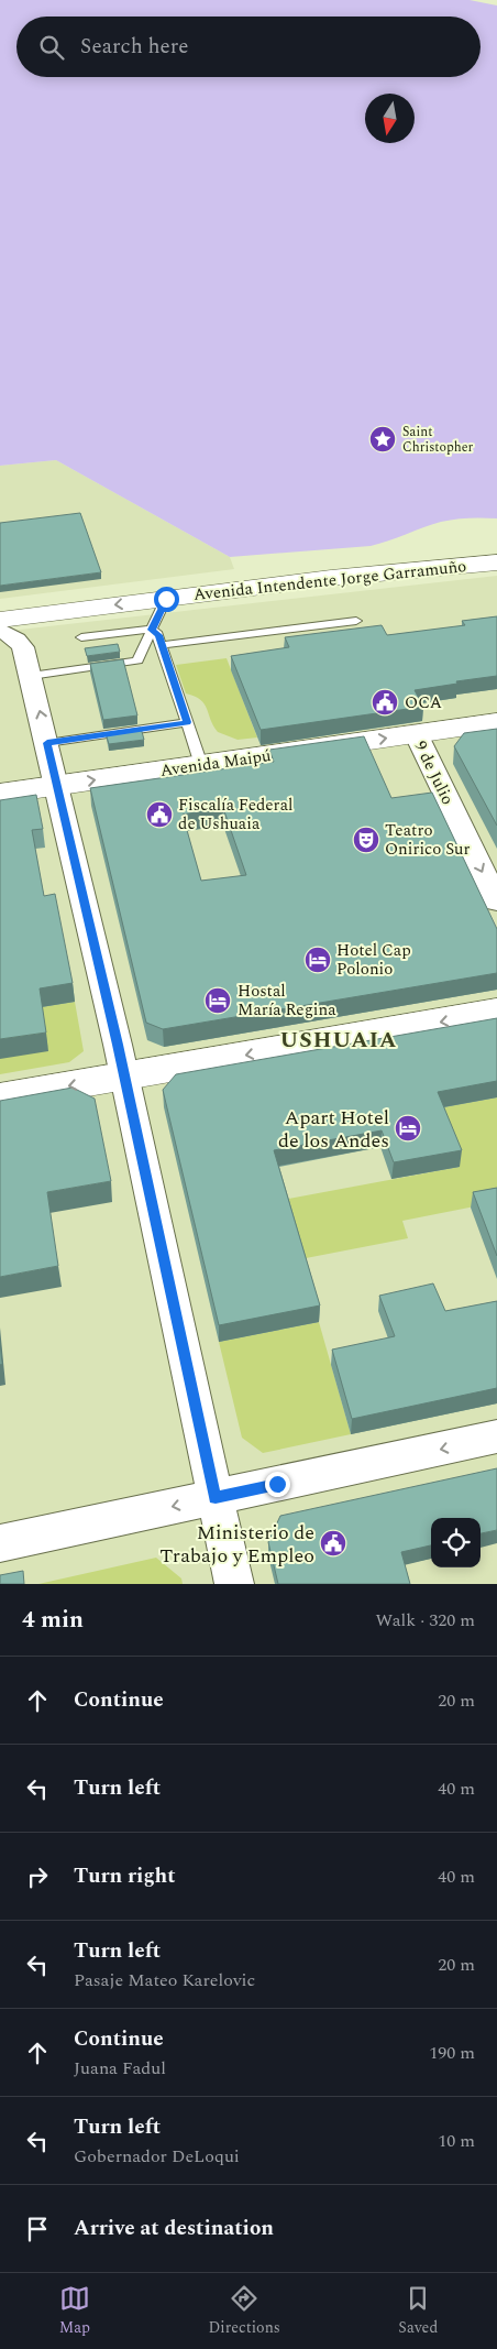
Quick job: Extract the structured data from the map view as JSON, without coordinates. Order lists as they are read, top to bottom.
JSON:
{
  "streets": {
    "main road": ["Avenida Intendente Jorge Garramuño", "Avenida Maipú"],
    "street": ["9 de Julio"]
  },
  "crossings": [
    ["Avenida Maipú", "9 de Julio"]
  ],
  "one_way": ["Avenida Maipú", "9 de Julio"],
  "districts": ["USHUAIA"],
  "places": {
    "place": ["Saint Christopher"],
    "public building": ["OCA", "Fiscalía Federal de Ushuaia", "Ministerio de Trabajo y Empleo"],
    "theatre": ["Teatro Onirico Sur"],
    "hotel": ["Hotel Cap Polonio", "Hostal María Regina", "Apart Hotel de los Andes"]
  },
  "north": "bottom",
  "page": {
    "search": "Search here",
    "heading": ["4 min", "Walk · 320 m"],
    "list": [
      ["Continue", "20 m"],
      ["Turn left", "40 m"],
      ["Turn right", "40 m"],
      ["Turn left", "Pasaje Mateo Karelovic", "20 m"],
      ["Continue", "Juana Fadul", "190 m"],
      ["Turn left", "Gobernador DeLoqui", "10 m"],
      "Arrive at destination"
    ],
    "nav": ["Map", "Directions", "Saved"]
  }
}
